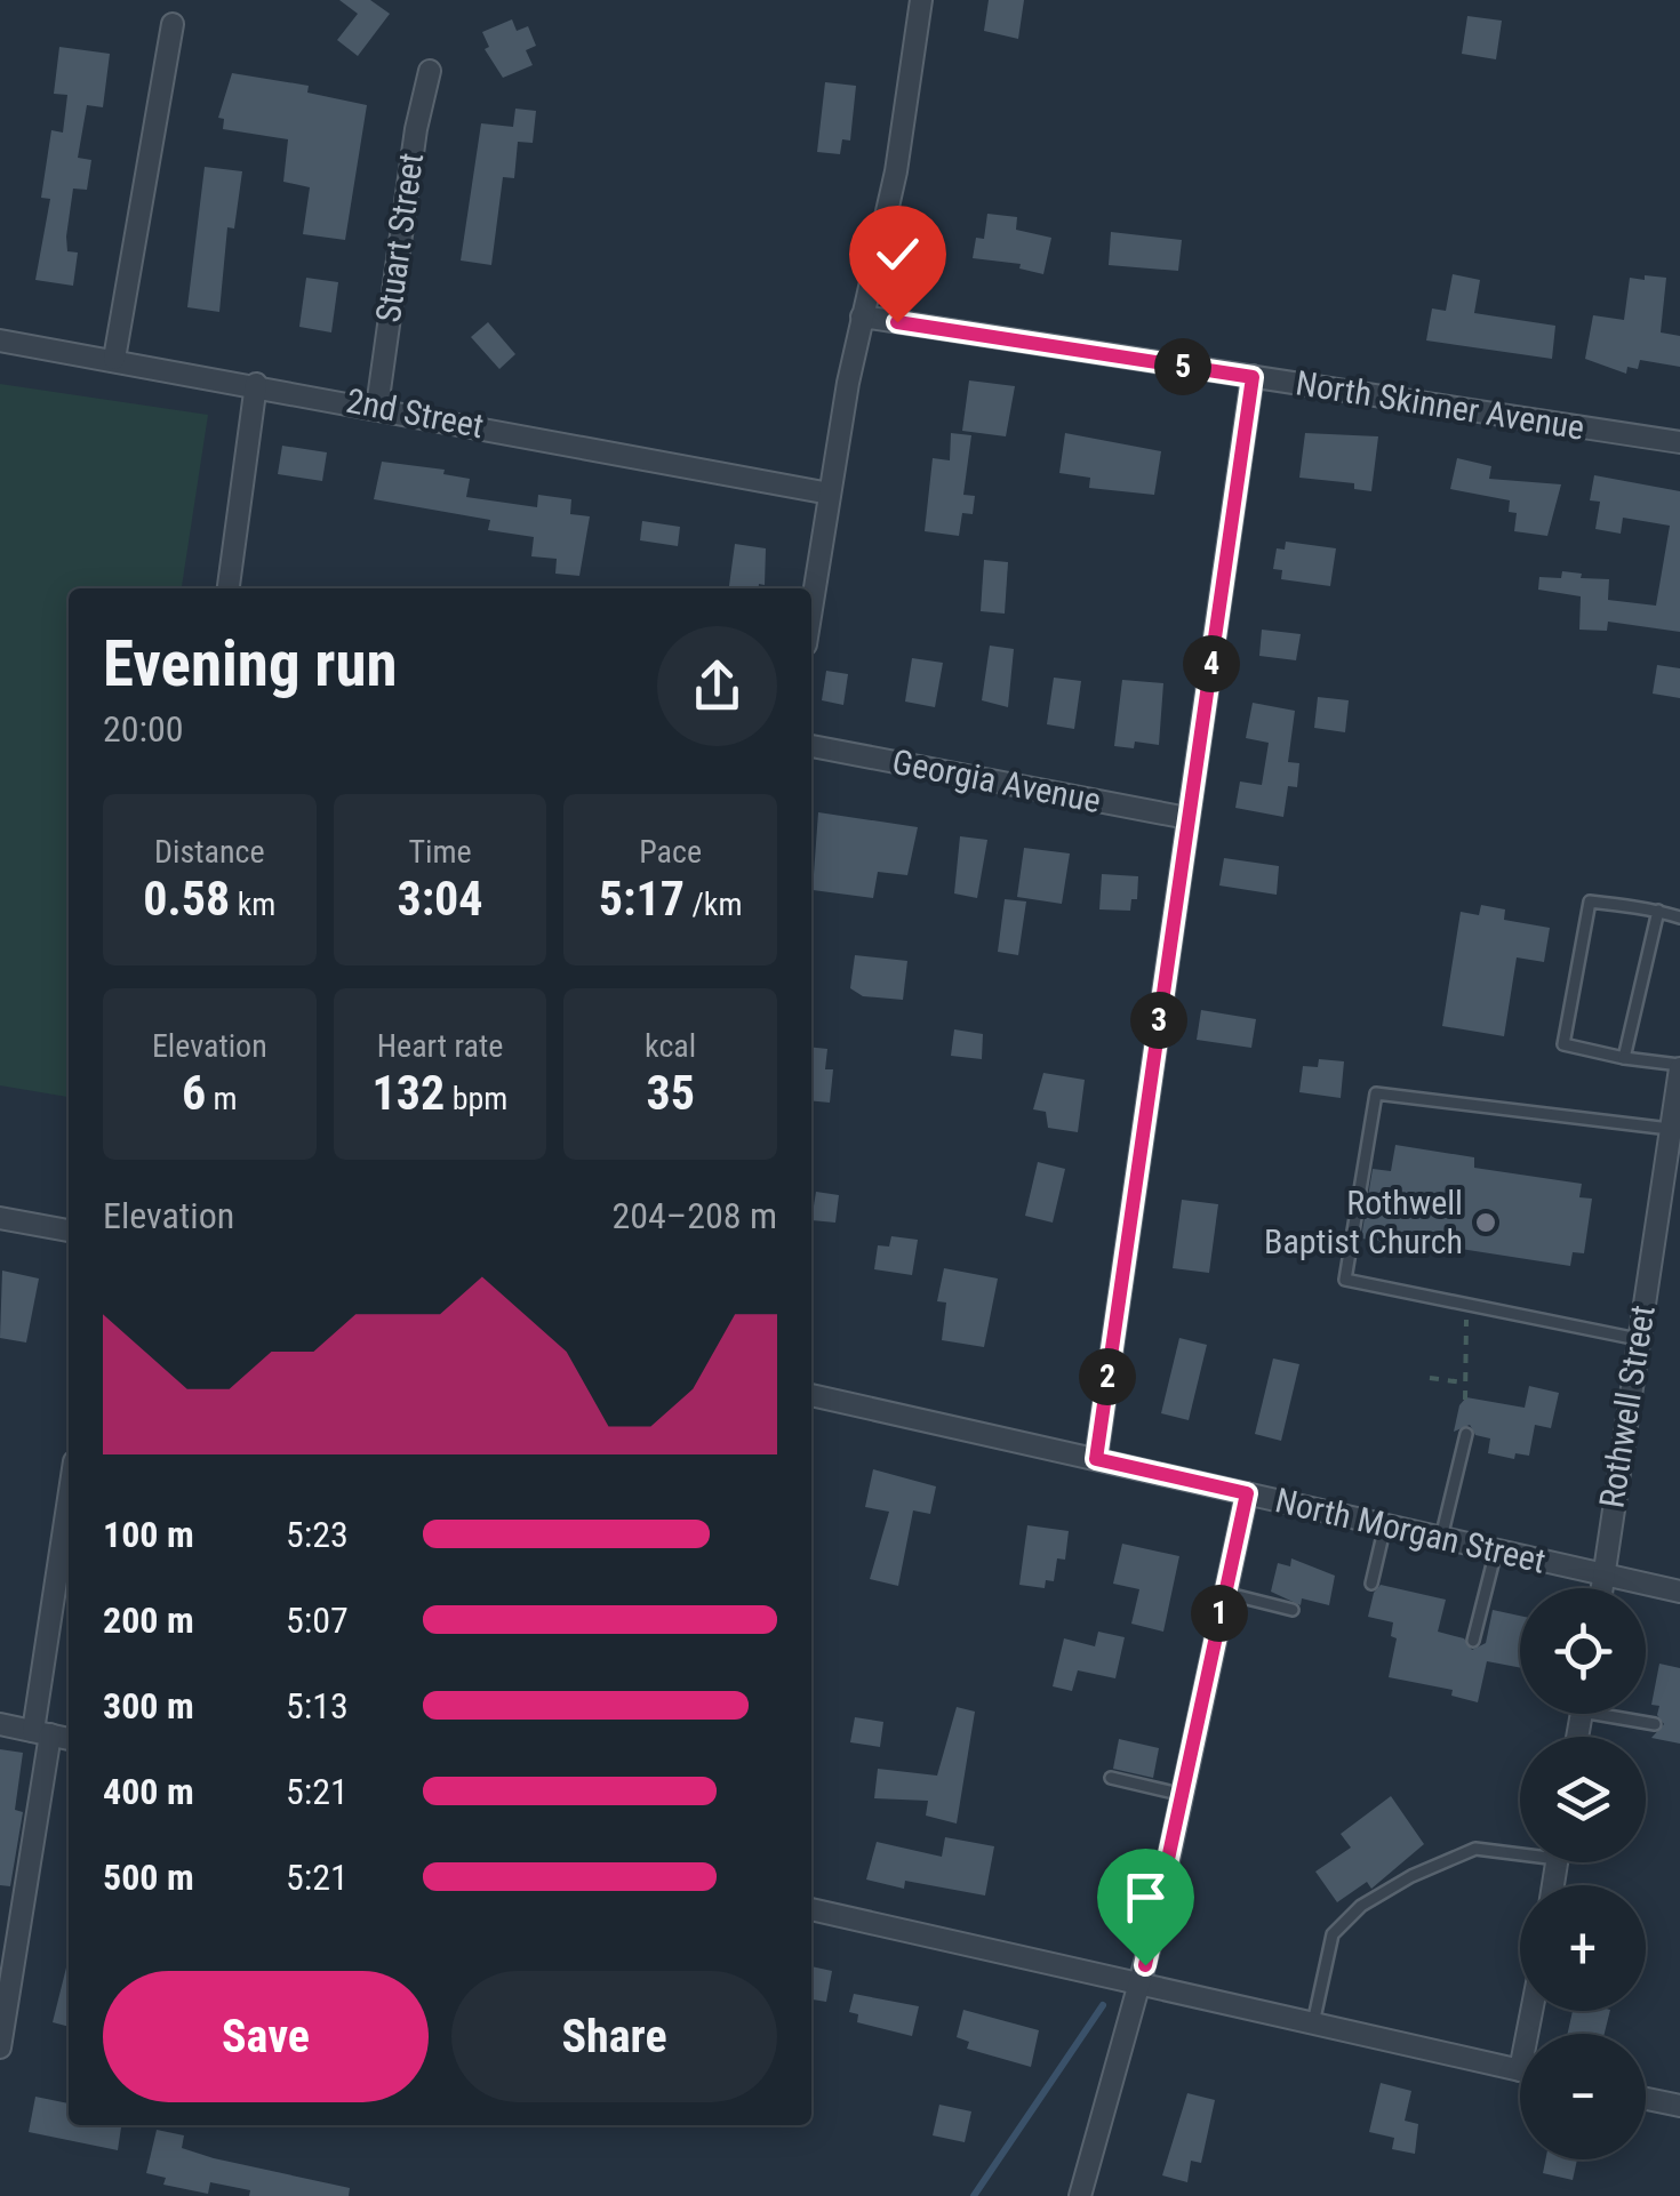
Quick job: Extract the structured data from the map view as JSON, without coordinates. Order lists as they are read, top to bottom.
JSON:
{
  "streets": {
    "street": [
      "Stuart Street",
      "North Skinner Avenue",
      "2nd Street",
      "Georgia Avenue",
      "Rothwell Street",
      "North Morgan Street"
    ]
  },
  "crossings": [
    ["Stuart Street", "2nd Street"],
    ["Rothwell Street", "North Morgan Street"]
  ],
  "places": ["Rothwell Baptist Church"],
  "page": {
    "pins": [
      "5",
      "4",
      "3",
      "2",
      "1"
    ],
    "heading": ["Evening run", "20:00"],
    "stats": [
      ["Distance", "0.58 km"],
      ["Time", "3:04"],
      ["Pace", "5:17 /km"],
      ["Elevation", "6 m"],
      ["Heart rate", "132 bpm"],
      ["kcal", "35"]
    ],
    "chart": ["Elevation", "204–208 m"],
    "list": [
      {
        "name": "100 m",
        "note": "5:23"
      },
      {
        "name": "200 m",
        "note": "5:07"
      },
      {
        "name": "300 m",
        "note": "5:13"
      },
      {
        "name": "400 m",
        "note": "5:21"
      },
      {
        "name": "500 m",
        "note": "5:21"
      }
    ],
    "map_buttons": ["+", "−"],
    "buttons": ["Save", "Share"]
  }
}
